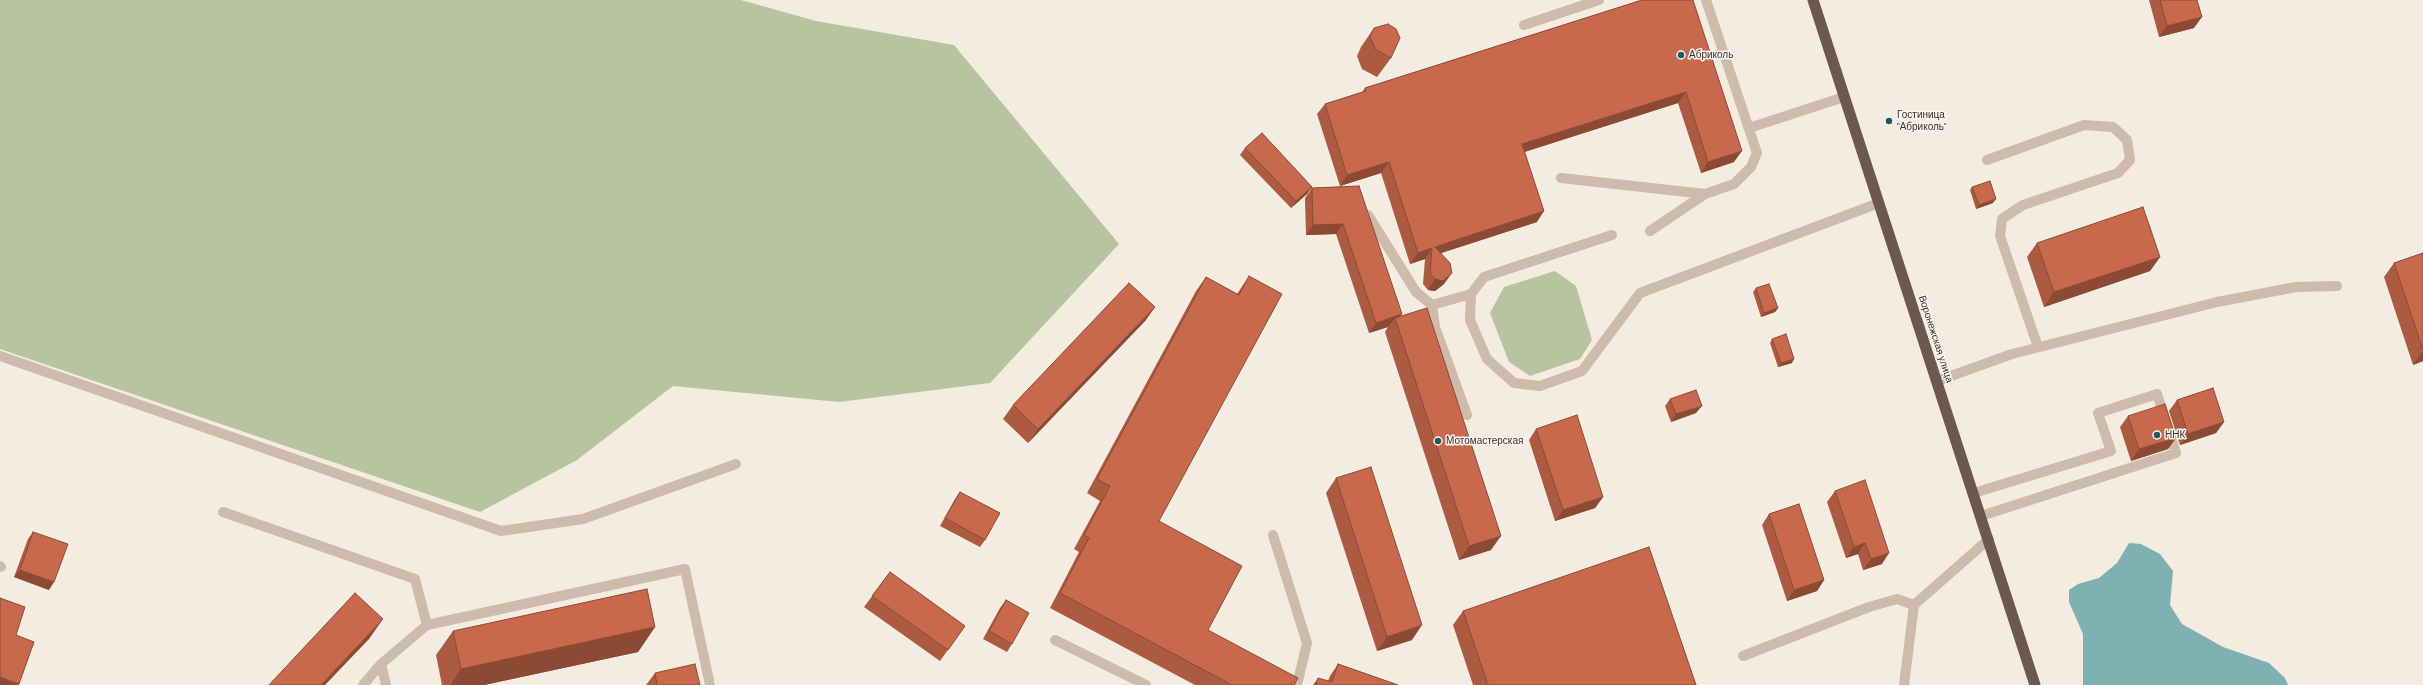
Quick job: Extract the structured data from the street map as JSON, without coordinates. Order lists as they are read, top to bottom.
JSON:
{
  "streets": {
    "highway": ["Воронежская улица"]
  },
  "places": [
    "Абриколь",
    "Гостиница \"Абриколь\"",
    "ННК",
    "Мотомастерская"
  ]
}
